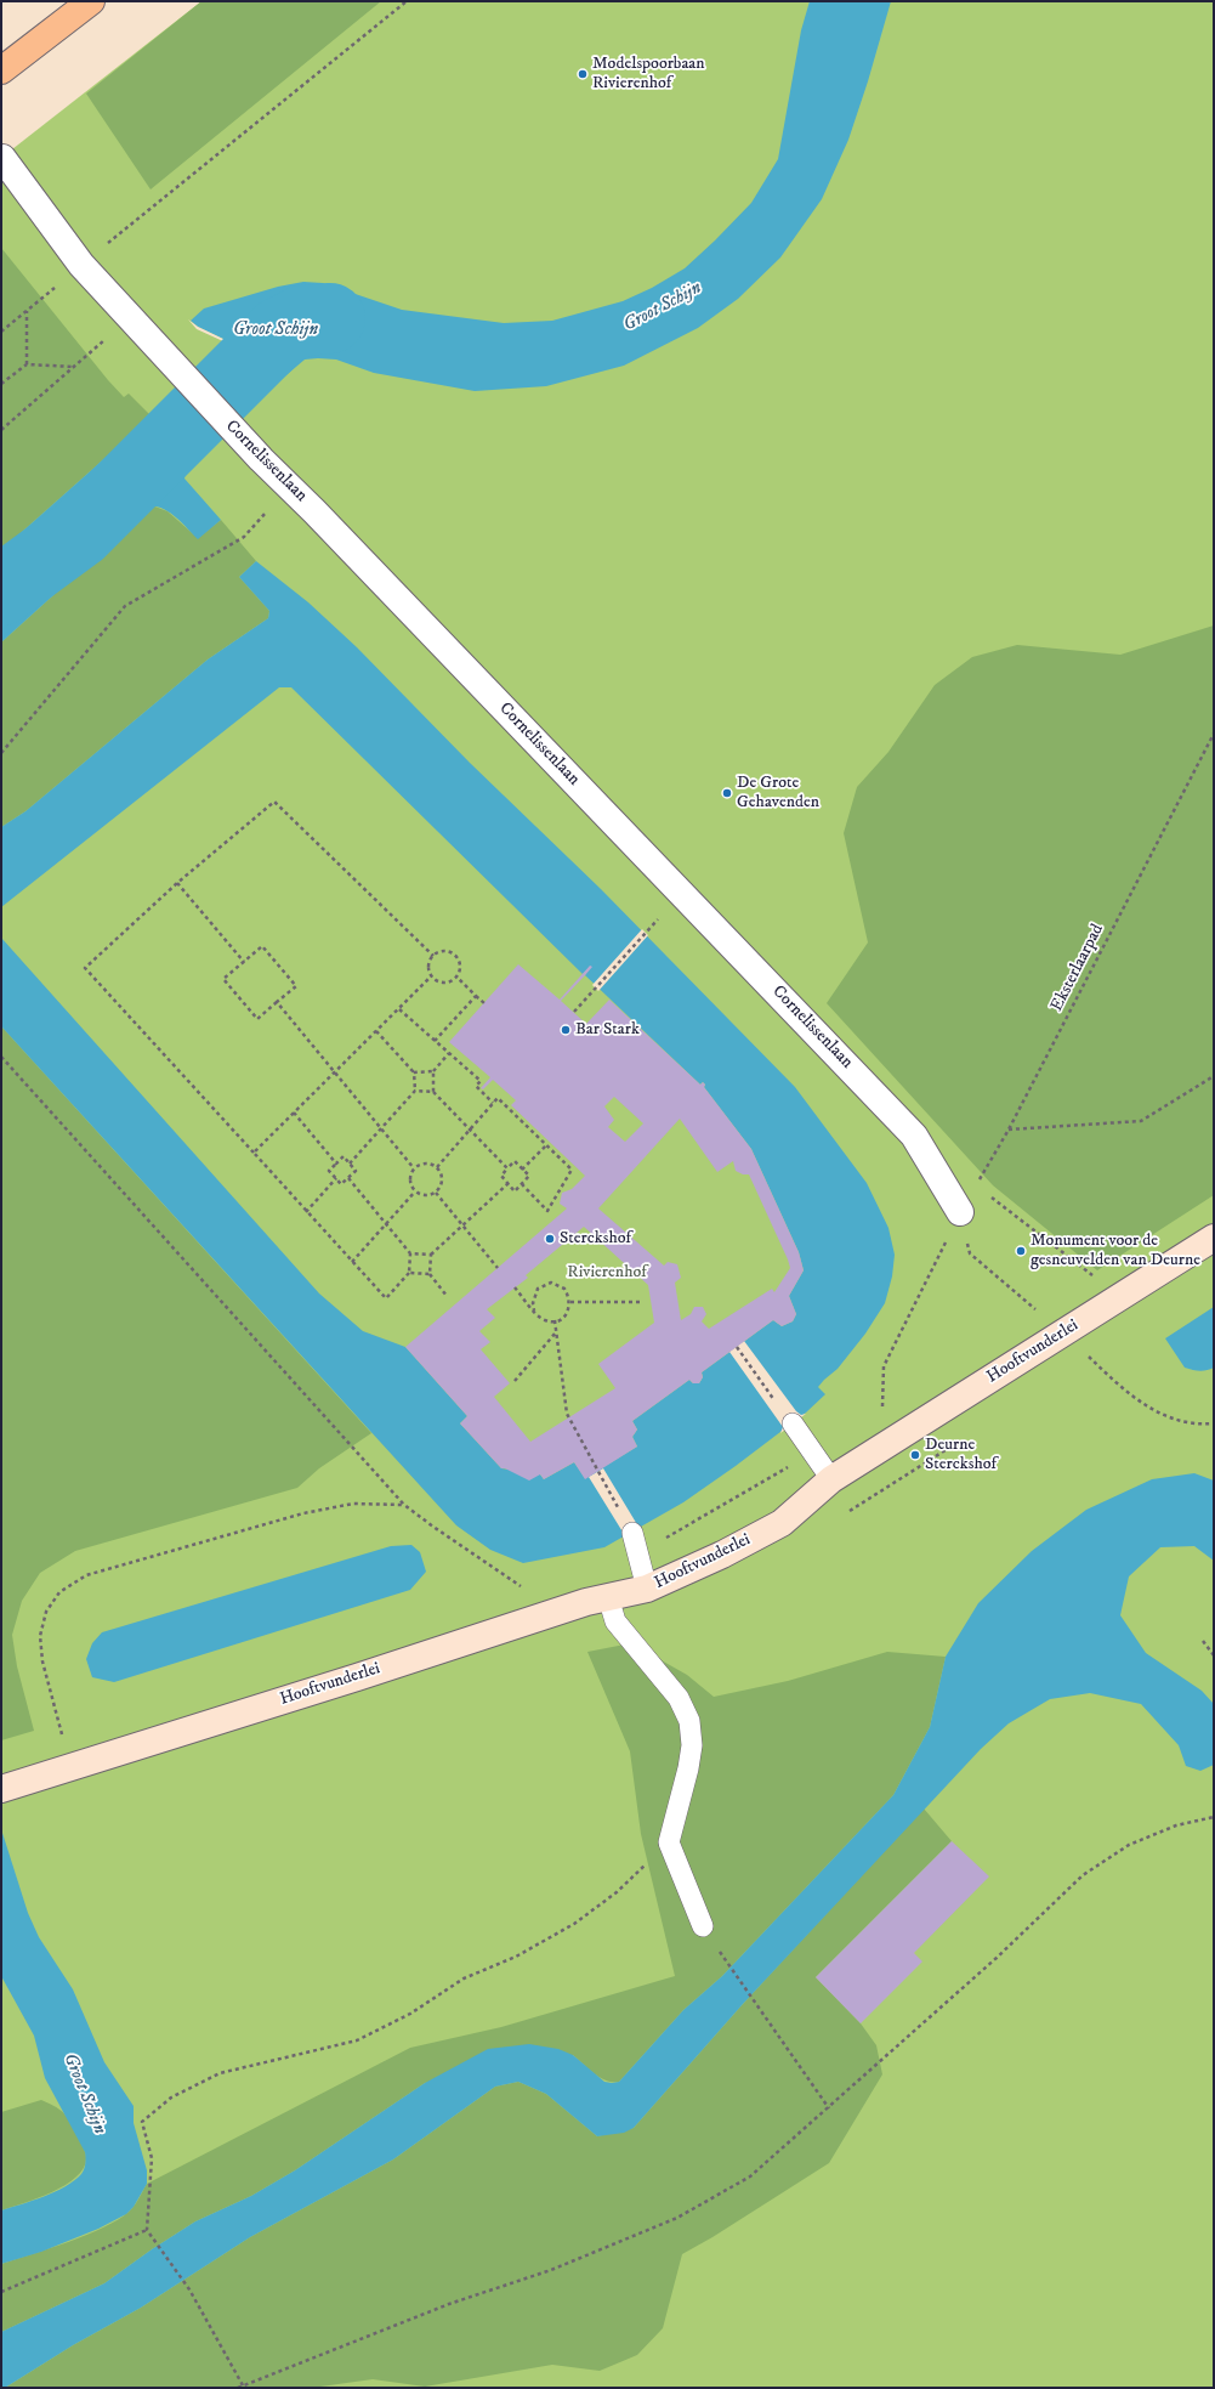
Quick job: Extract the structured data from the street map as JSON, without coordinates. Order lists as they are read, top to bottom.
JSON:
{
  "streets": {
    "street": ["Cornelissenlaan", "Hooftvunderlei"],
    "path": ["Eksterlaarpad"]
  },
  "crossings": [
    ["Cornelissenlaan", "Eksterlaarpad"]
  ],
  "water": ["Groot Schijn"],
  "parks": ["Rivierenhof"],
  "places": [
    "Modelspoorbaan Rivierenhof",
    "De Grote Gehavenden",
    "Bar Stark",
    "Sterckshof",
    "Monument voor de gesneuvelden van Deurne",
    "Deurne Sterckshof"
  ]
}
